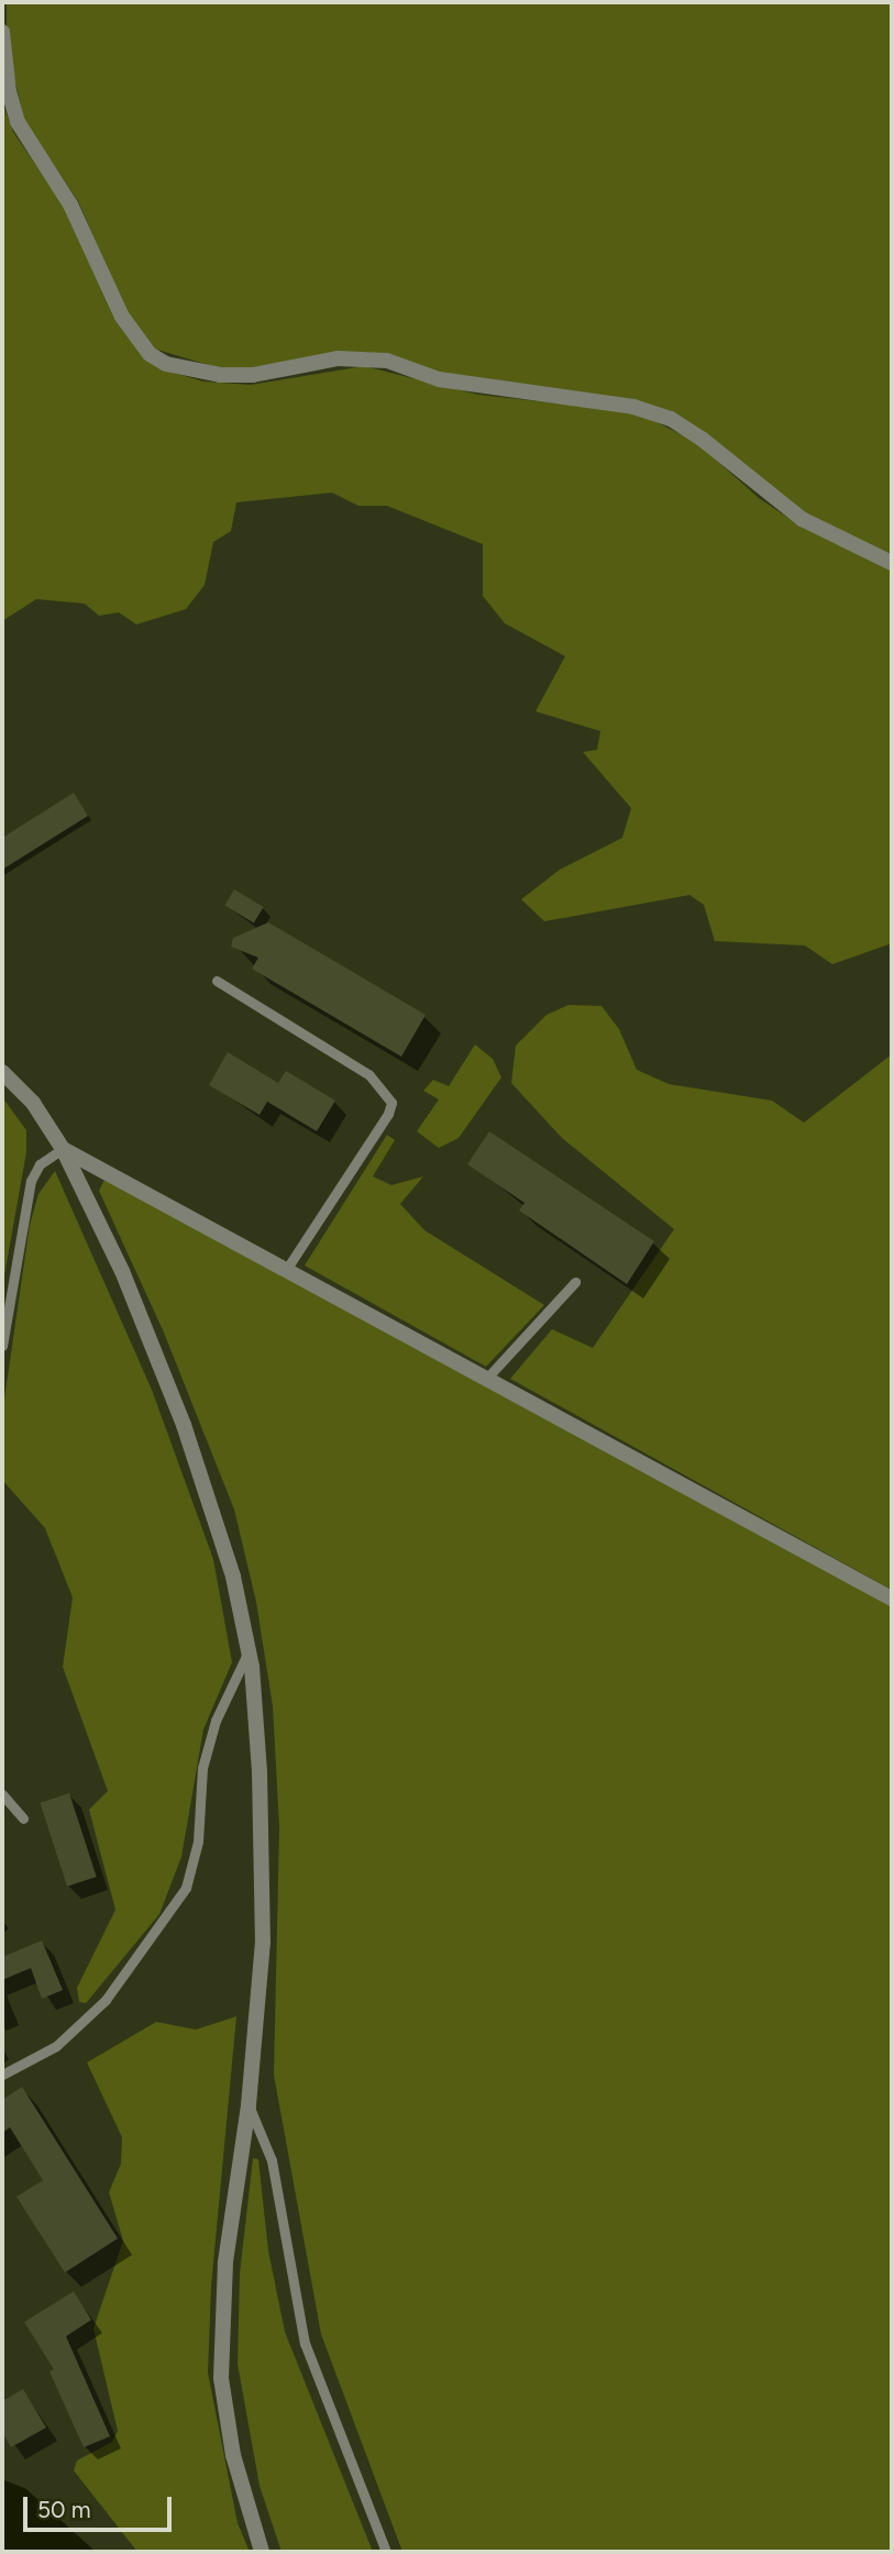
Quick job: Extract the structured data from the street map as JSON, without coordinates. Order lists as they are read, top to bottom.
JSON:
{
  "scale_bar": "50 m"
}
